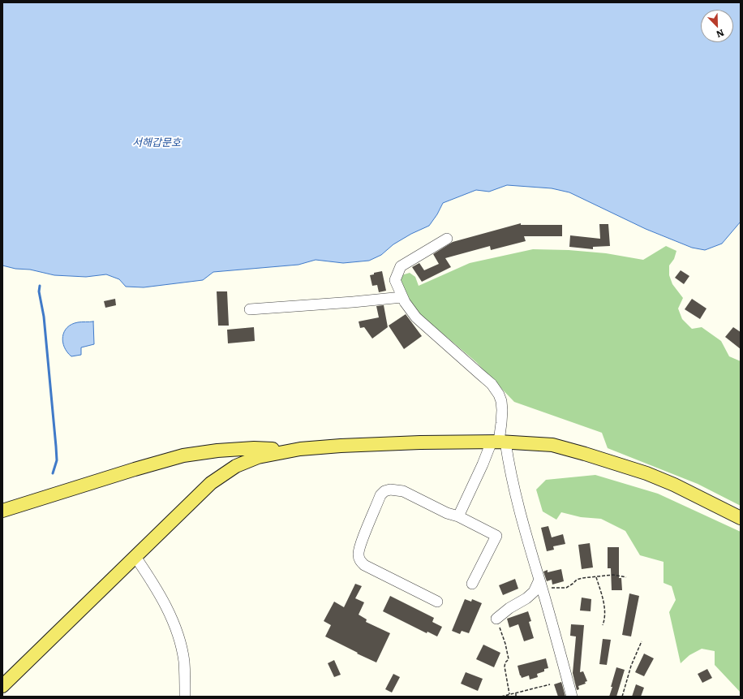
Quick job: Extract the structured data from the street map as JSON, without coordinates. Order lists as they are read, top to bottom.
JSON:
{
  "water": ["서해갑문호"],
  "north": "bottom right"
}
